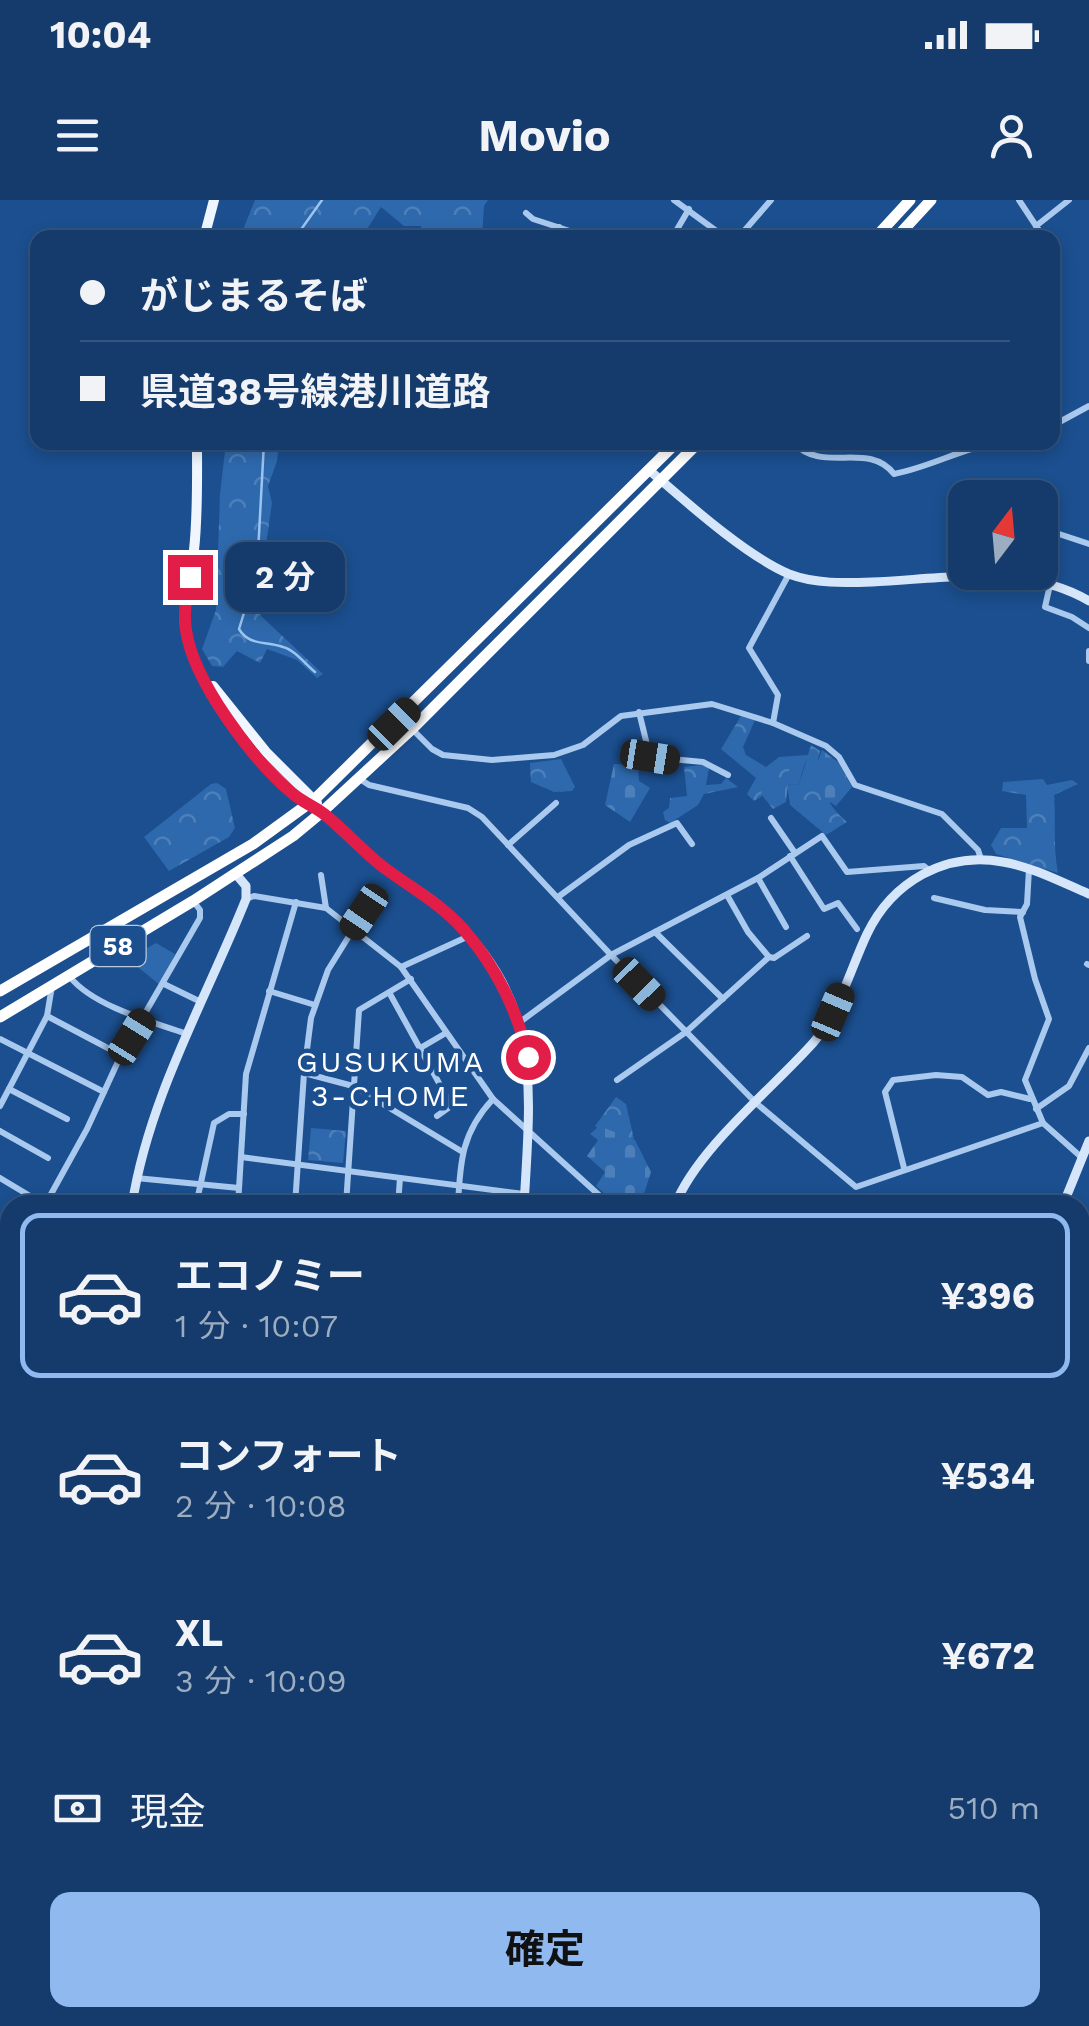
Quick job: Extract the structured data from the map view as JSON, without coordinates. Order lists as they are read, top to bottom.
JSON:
{
  "streets": {
    "highway": ["58"]
  },
  "districts": ["GUSUKUMA 3-CHOME"],
  "north": "top",
  "page": {
    "status": "10:04",
    "header": "Movio",
    "banner": ["がじまるそば", "県道38号線港川道路"],
    "bubble": "2 分",
    "list": [
      {
        "name": "エコノミー",
        "note": "1 分 · 10:07",
        "value": "¥396"
      },
      {
        "name": "コンフォート",
        "note": "2 分 · 10:08",
        "value": "¥534"
      },
      {
        "name": "XL",
        "note": "3 分 · 10:09",
        "value": "¥672"
      }
    ],
    "pay": ["現金", "510 m"],
    "buttons": "確定"
  }
}
